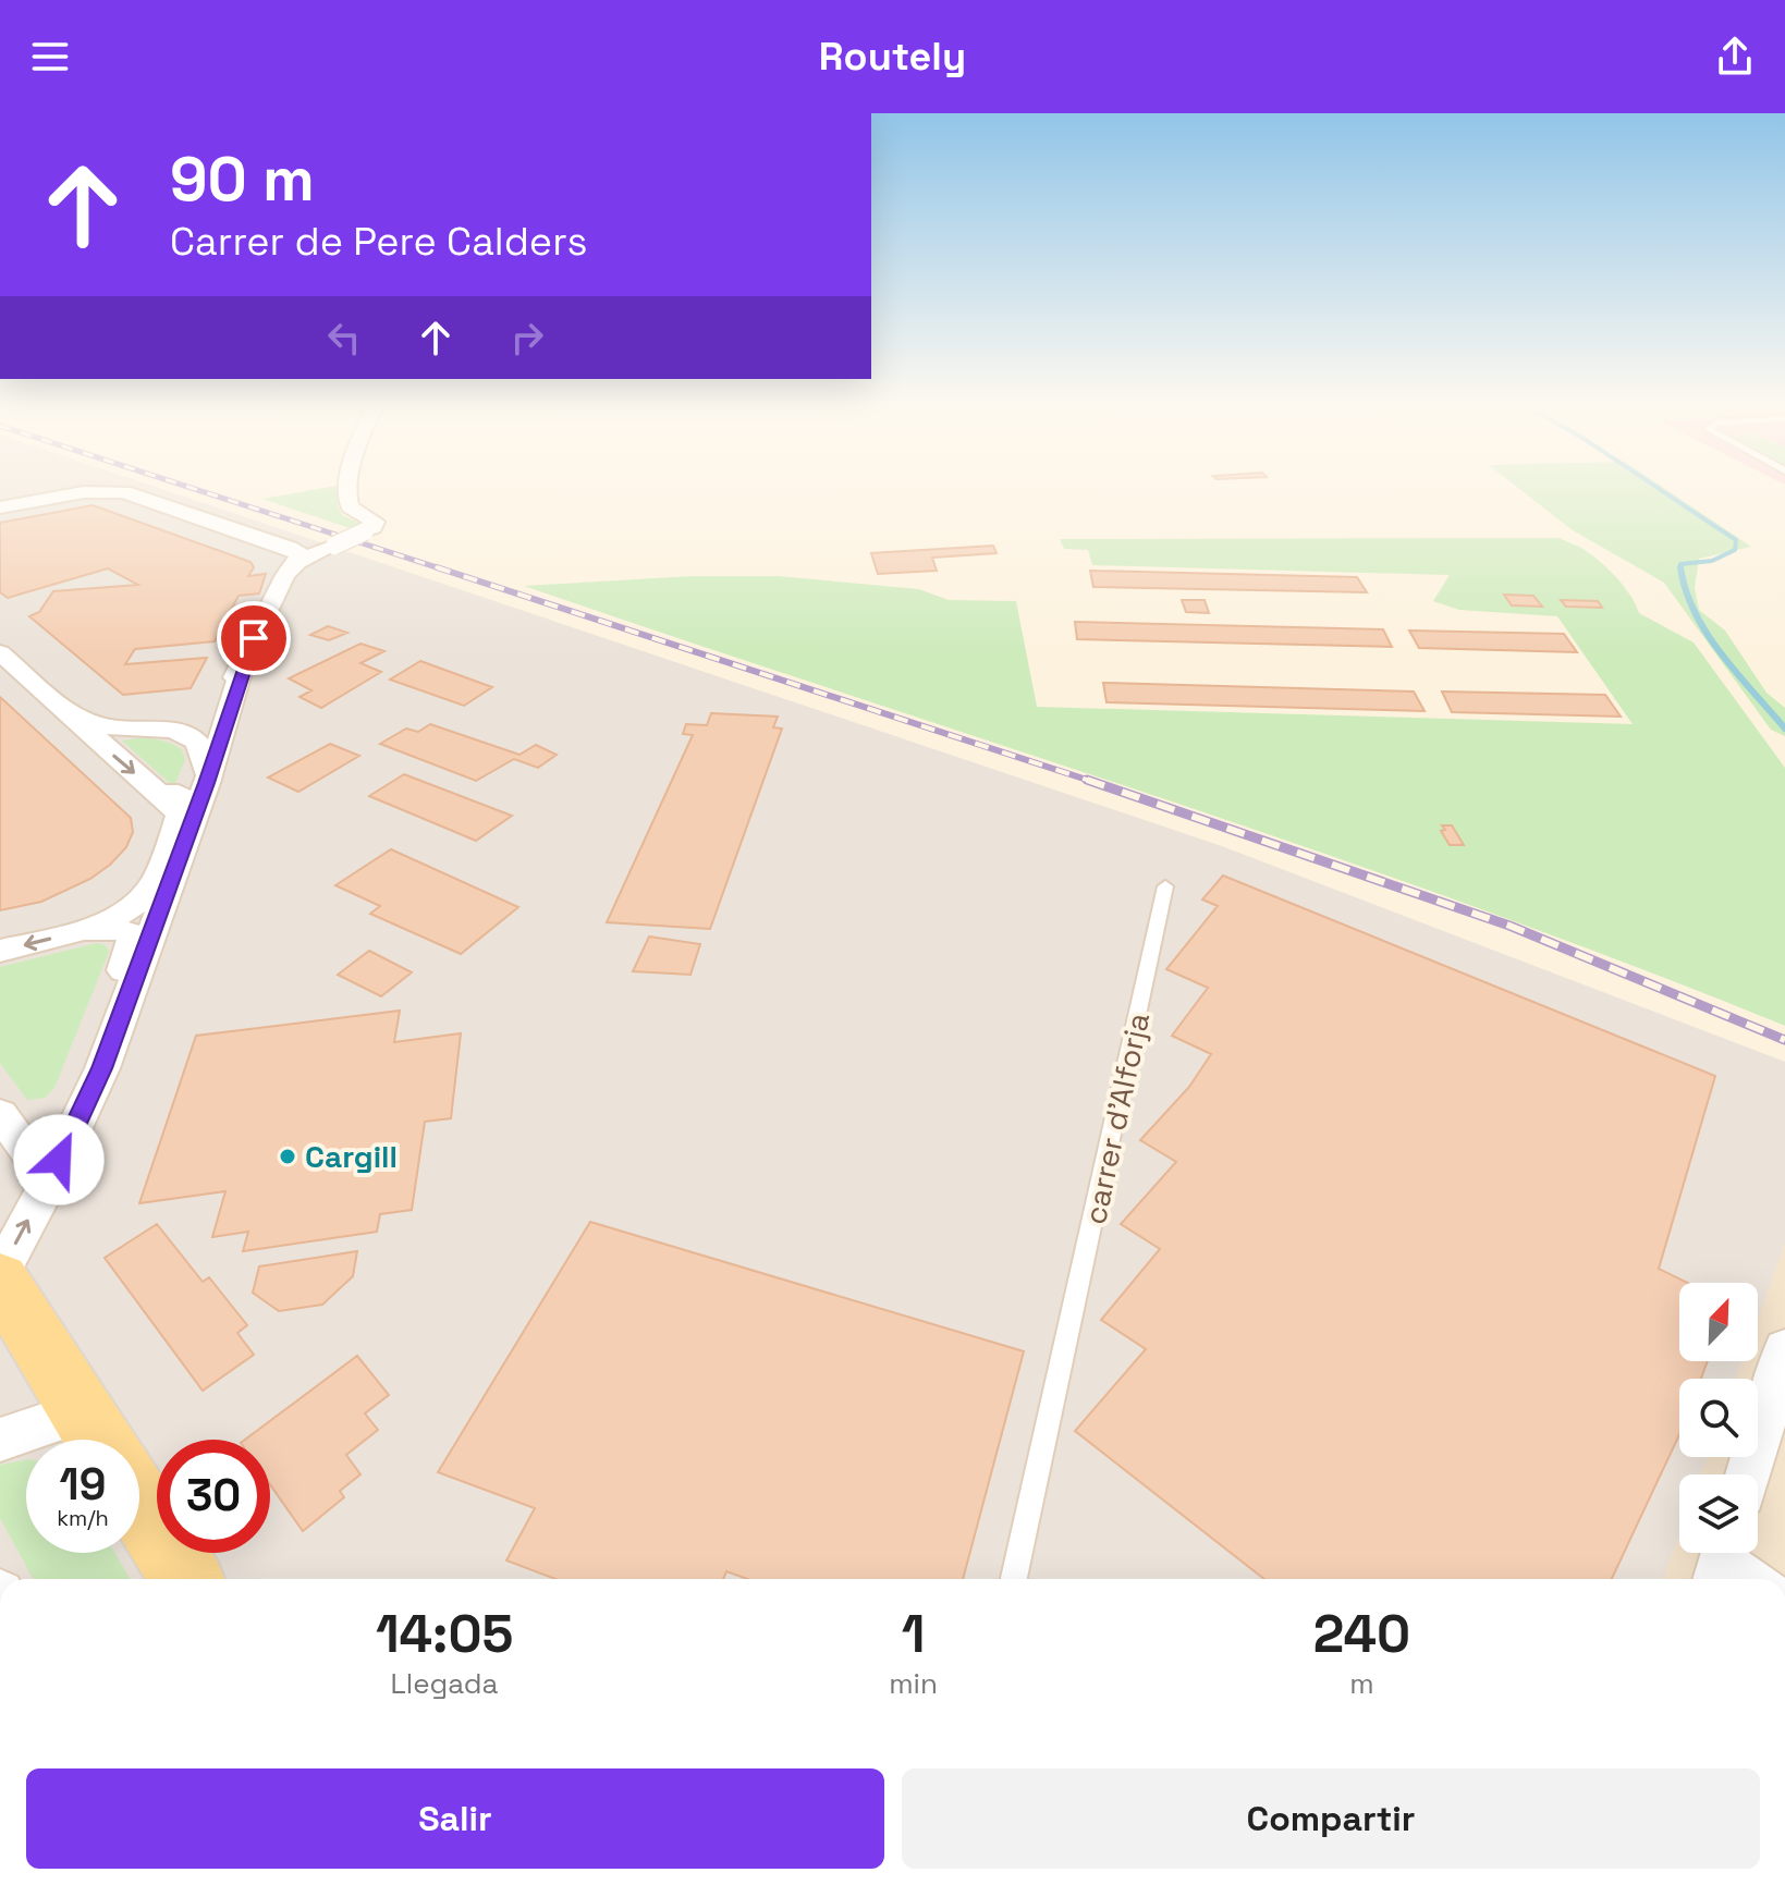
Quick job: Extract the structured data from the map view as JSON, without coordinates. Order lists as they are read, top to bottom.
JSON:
{
  "streets": {
    "lane": ["carrer d'Alforja"]
  },
  "places": ["Cargill"],
  "north": "top right",
  "page": {
    "header": "Routely",
    "turn": ["90 m", "Carrer de Pere Calders"],
    "speed": "19 km/h",
    "limit": "30",
    "eta": [
      "14:05",
      "Llegada",
      "1",
      "min",
      "240",
      "m"
    ],
    "buttons": ["Salir", "Compartir"]
  }
}
